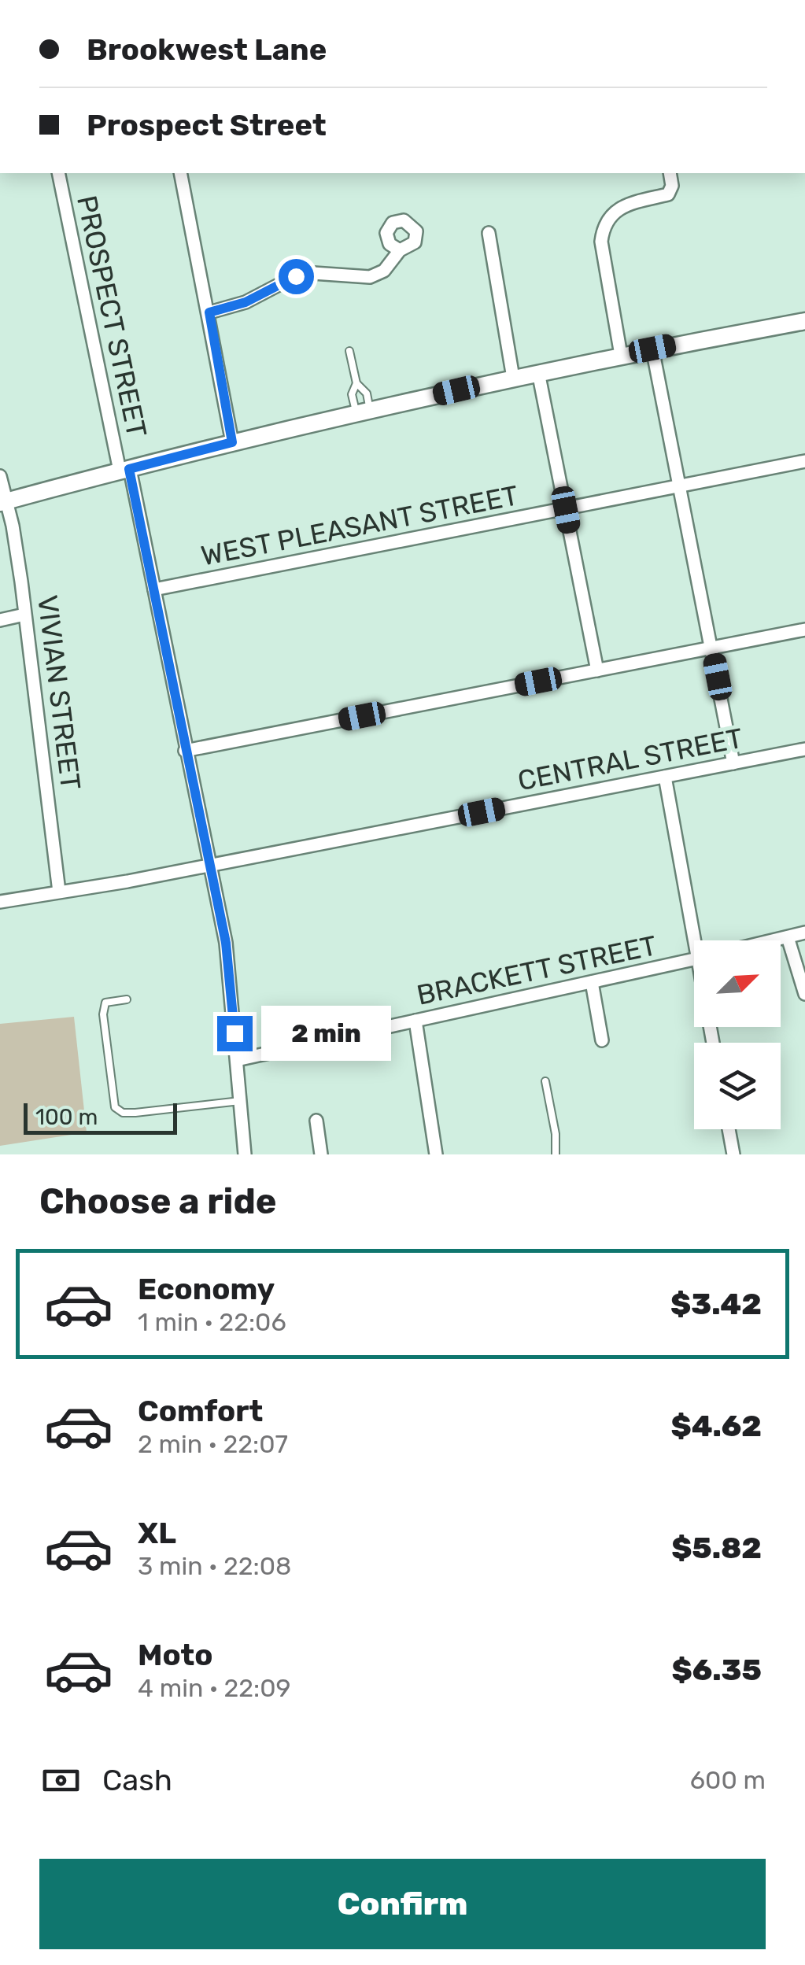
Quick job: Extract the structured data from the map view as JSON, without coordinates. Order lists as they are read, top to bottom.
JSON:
{
  "streets": {
    "street": [
      "PROSPECT STREET",
      "WEST PLEASANT STREET",
      "VIVIAN STREET",
      "CENTRAL STREET",
      "BRACKETT STREET"
    ]
  },
  "crossings": [
    ["PROSPECT STREET", "WEST PLEASANT STREET"],
    ["PROSPECT STREET", "CENTRAL STREET"],
    ["PROSPECT STREET", "BRACKETT STREET"],
    ["VIVIAN STREET", "CENTRAL STREET"]
  ],
  "scale_bar": "100 m",
  "north": "top right",
  "page": {
    "banner": ["Brookwest Lane", "Prospect Street"],
    "bubble": "2 min",
    "scale": "100 m",
    "heading": "Choose a ride",
    "list": [
      {
        "name": "Economy",
        "note": "1 min · 22:06",
        "value": "$3.42"
      },
      {
        "name": "Comfort",
        "note": "2 min · 22:07",
        "value": "$4.62"
      },
      {
        "name": "XL",
        "note": "3 min · 22:08",
        "value": "$5.82"
      },
      {
        "name": "Moto",
        "note": "4 min · 22:09",
        "value": "$6.35"
      }
    ],
    "pay": ["Cash", "600 m"],
    "buttons": "Confirm"
  }
}
